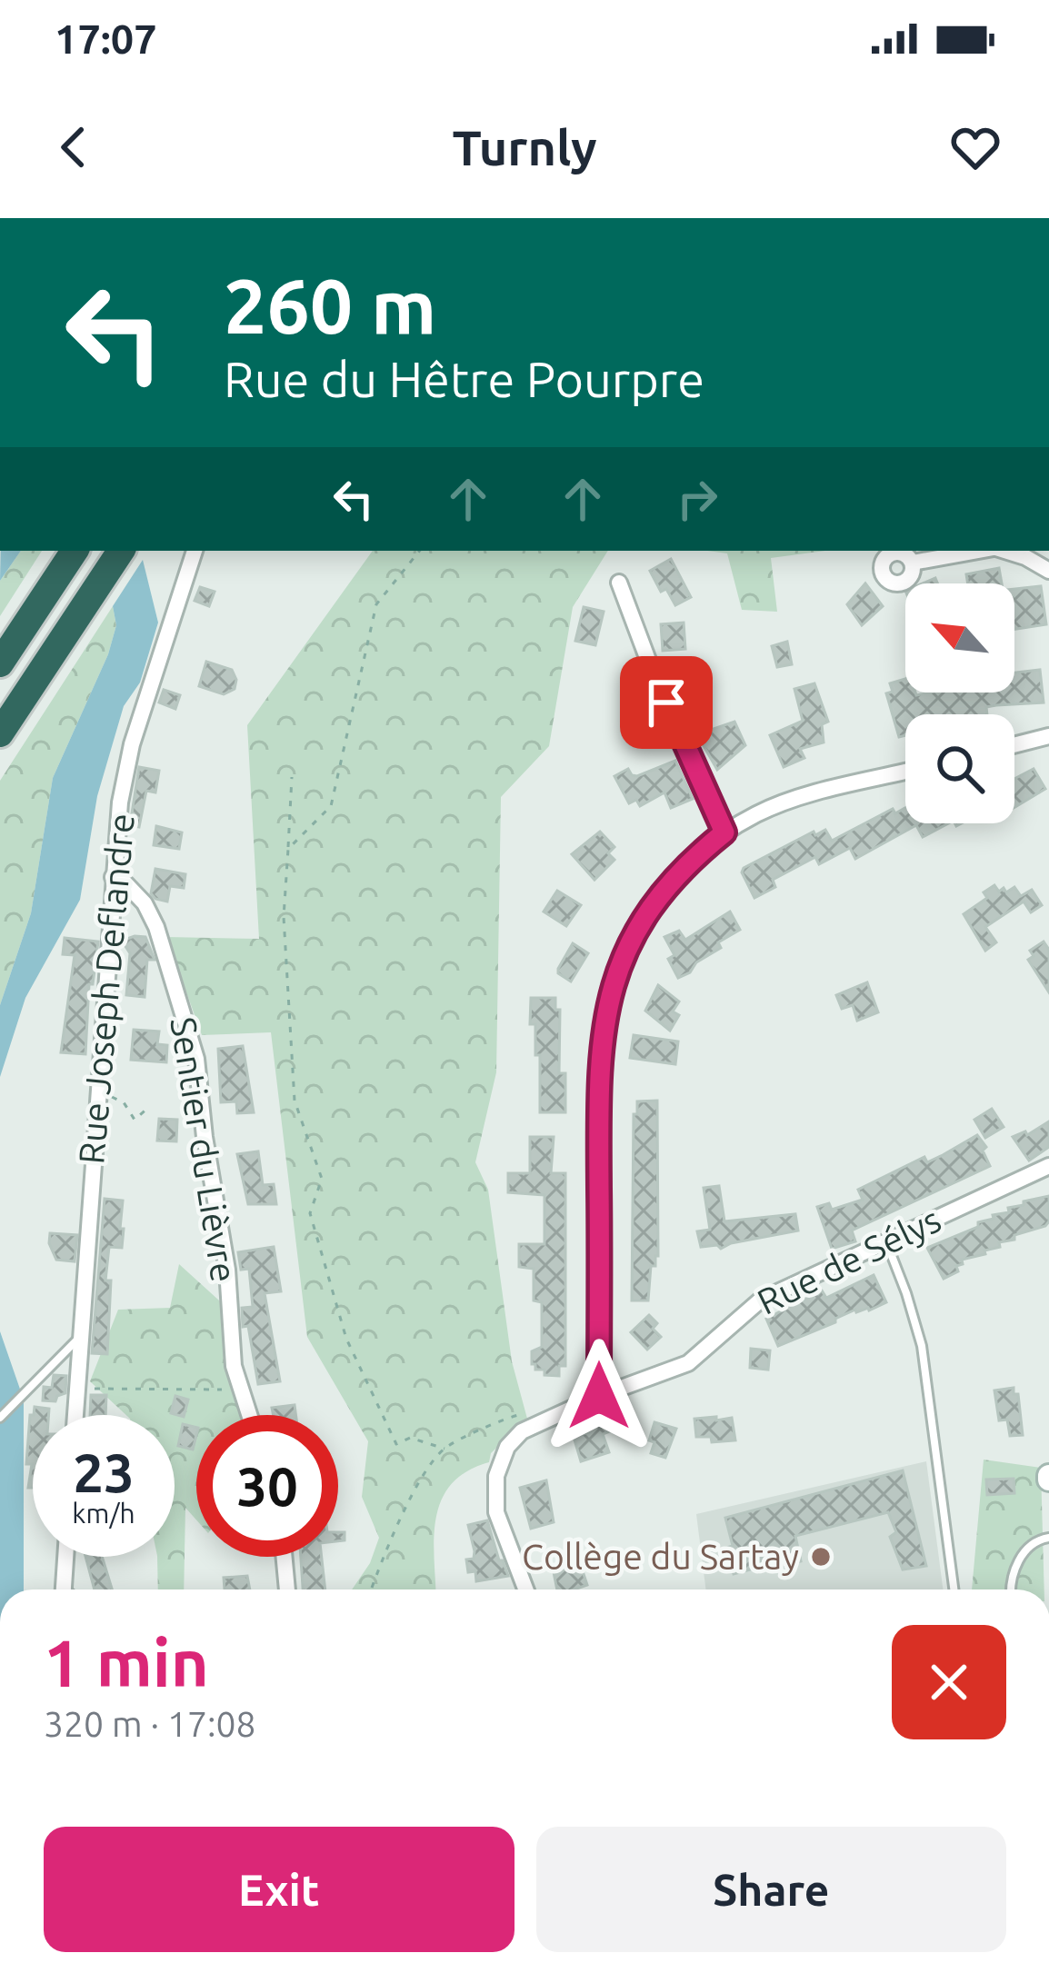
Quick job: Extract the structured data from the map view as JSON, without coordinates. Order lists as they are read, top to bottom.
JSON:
{
  "streets": {
    "street": ["Rue Joseph Deflandre", "Sentier du Lièvre", "Rue de Sélys"]
  },
  "crossings": [
    ["Rue Joseph Deflandre", "Sentier du Lièvre"]
  ],
  "places": ["Collège du Sartay"],
  "north": "top left",
  "page": {
    "status": "17:07",
    "header": "Turnly",
    "turn": ["260 m", "Rue du Hêtre Pourpre"],
    "speed": "23 km/h",
    "limit": "30",
    "heading": ["1 min", "320 m · 17:08"],
    "buttons": ["Exit", "Share"]
  }
}
